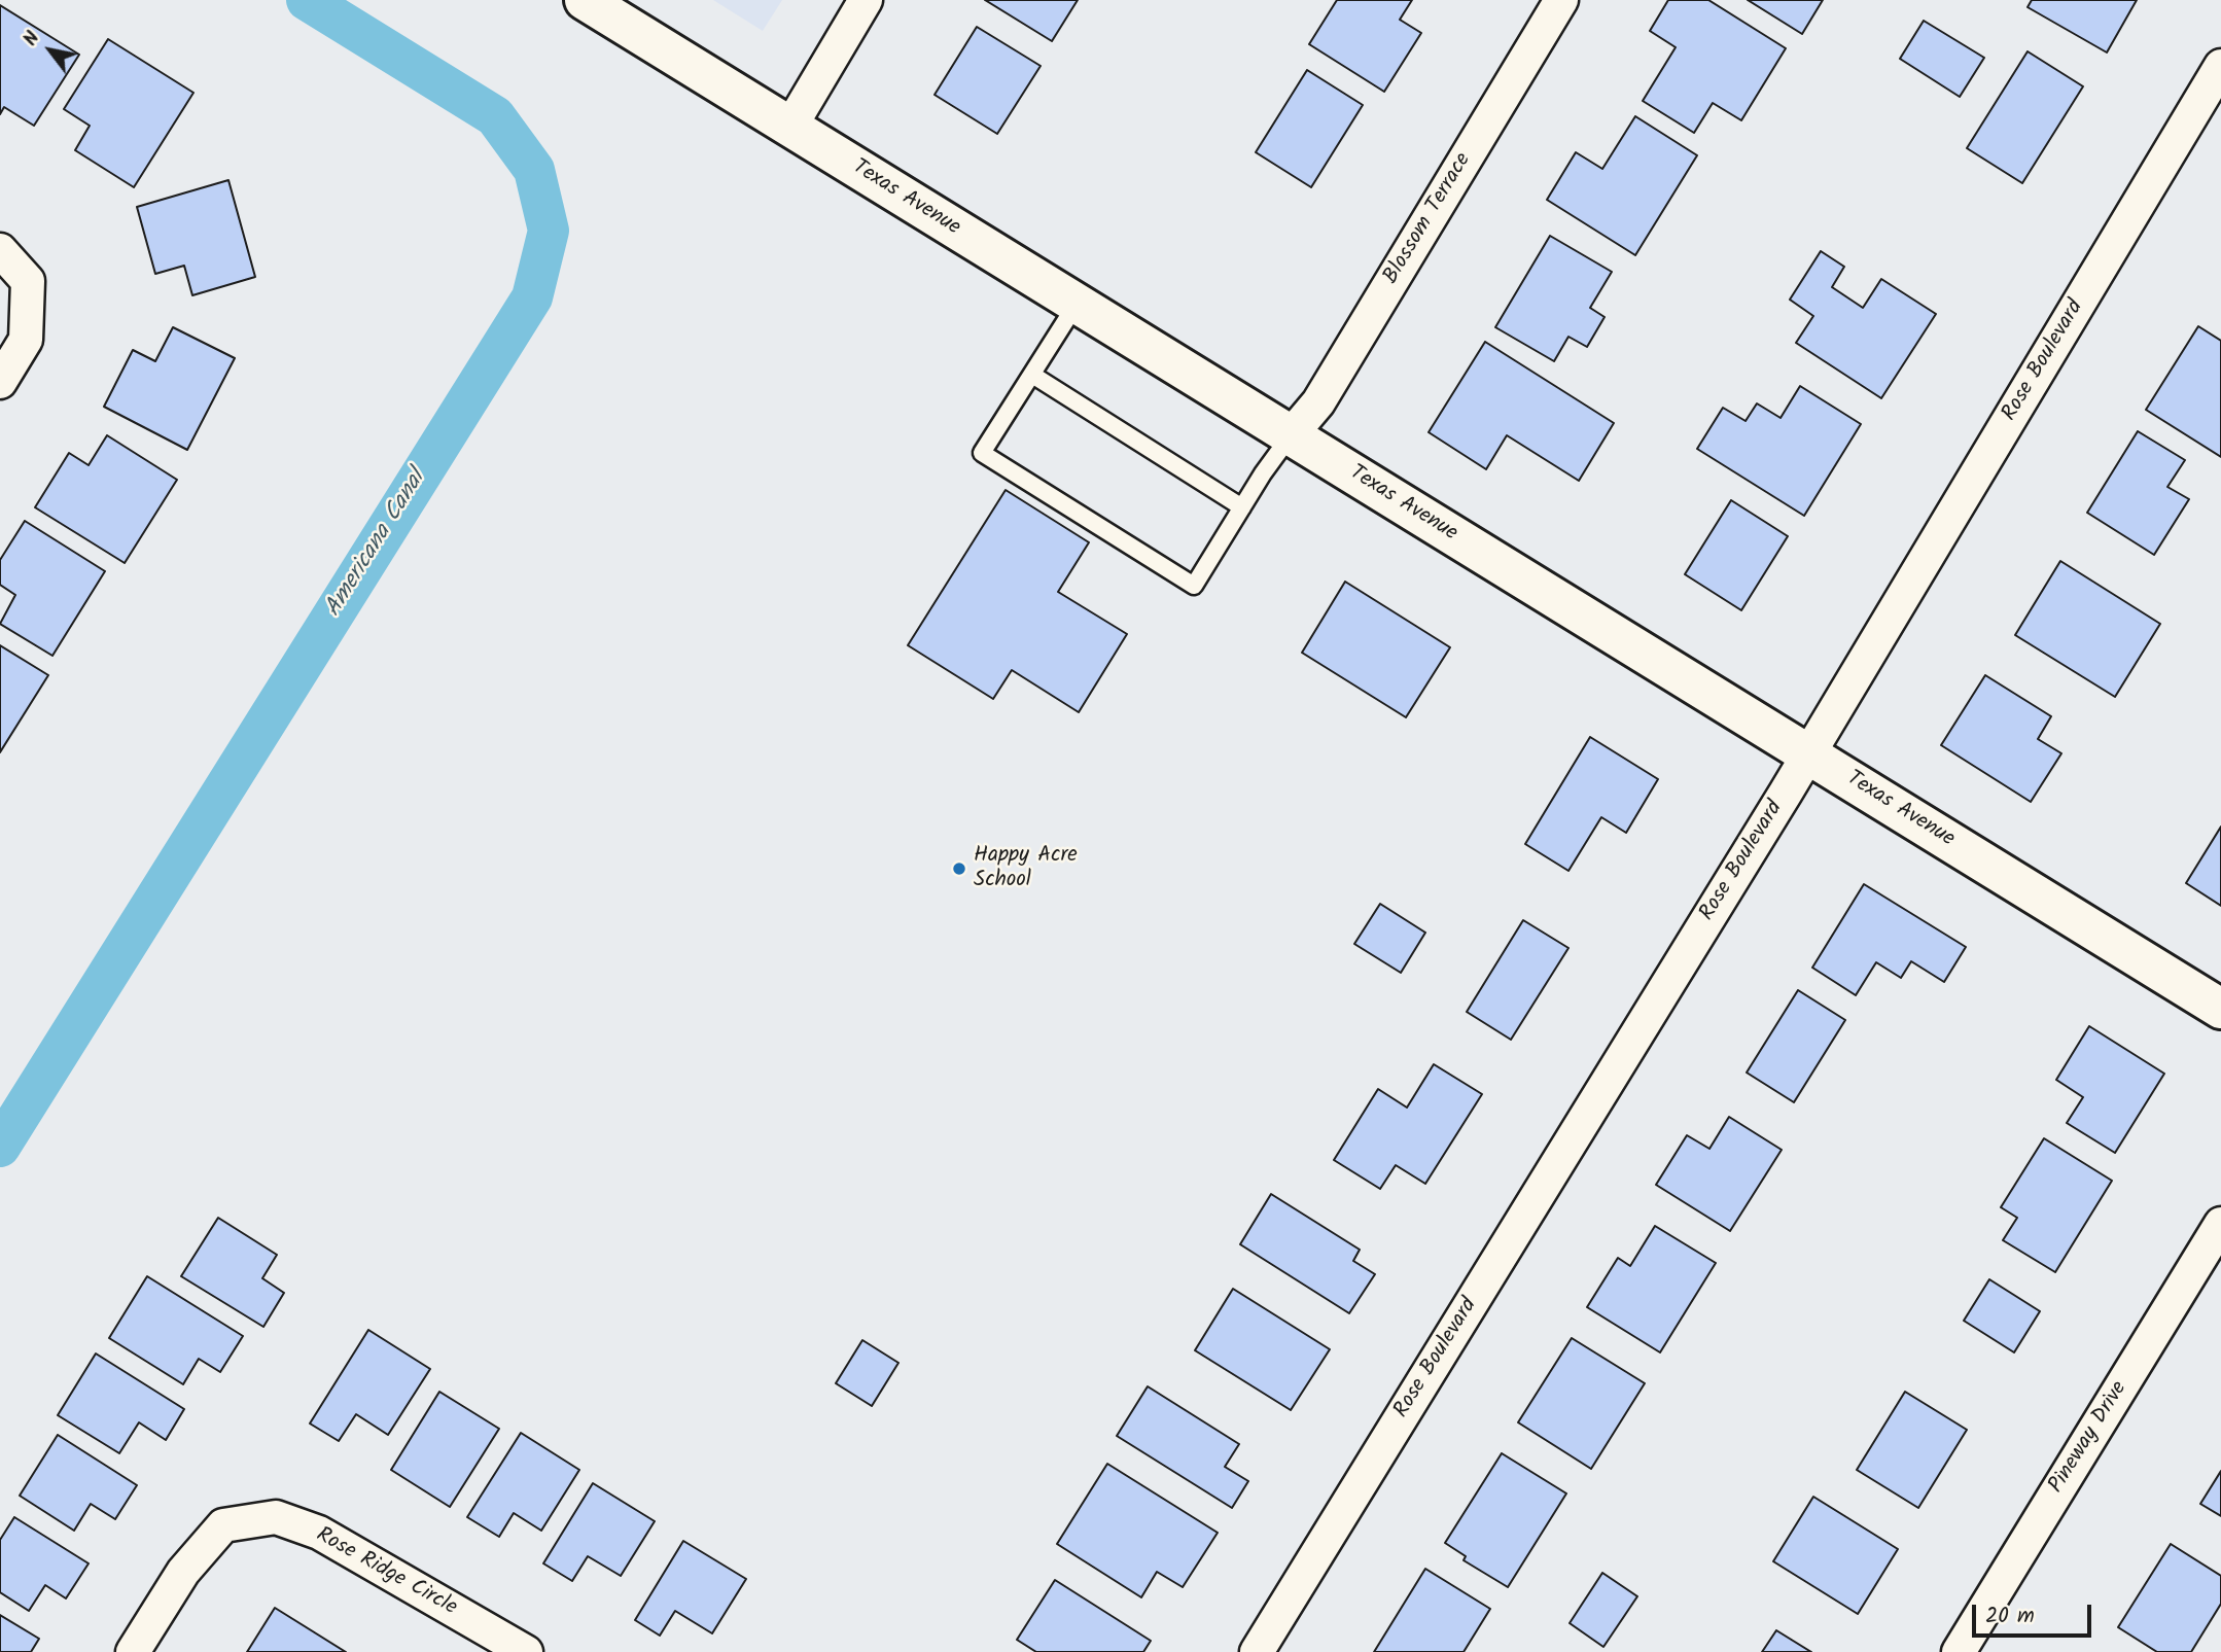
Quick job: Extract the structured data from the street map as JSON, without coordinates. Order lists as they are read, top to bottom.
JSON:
{
  "streets": {
    "street": [
      "Texas Avenue",
      "Blossom Terrace",
      "Rose Boulevard",
      "Pineway Drive",
      "Rose Ridge Circle"
    ]
  },
  "crossings": [
    ["Texas Avenue", "Blossom Terrace"],
    ["Texas Avenue", "Rose Boulevard"]
  ],
  "water": ["Americana Canal"],
  "places": ["Happy Acre School"],
  "scale_bar": "20 m",
  "north": "top left"
}
